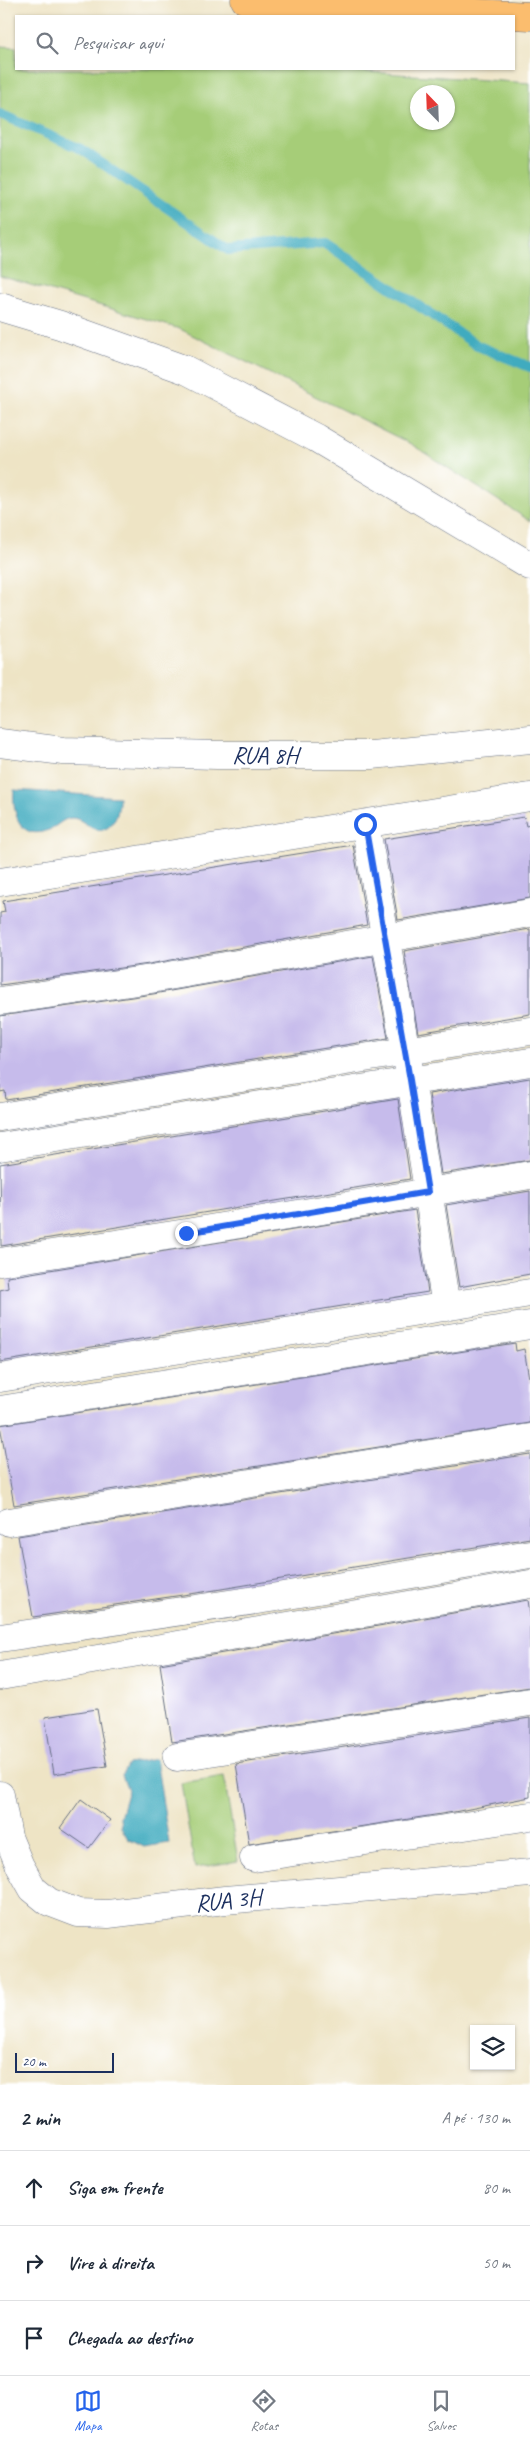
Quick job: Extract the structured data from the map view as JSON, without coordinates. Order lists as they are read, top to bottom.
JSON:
{
  "streets": {
    "street": ["RUA 8H", "RUA 3H"]
  },
  "scale_bar": "20 m",
  "north": "top left",
  "page": {
    "search": "Pesquisar aqui",
    "scale": "20 m",
    "heading": ["2 min", "A pé · 130 m"],
    "list": [
      ["Siga em frente", "80 m"],
      ["Vire à direita", "50 m"],
      "Chegada ao destino"
    ],
    "nav": ["Mapa", "Rotas", "Salvos"]
  }
}
